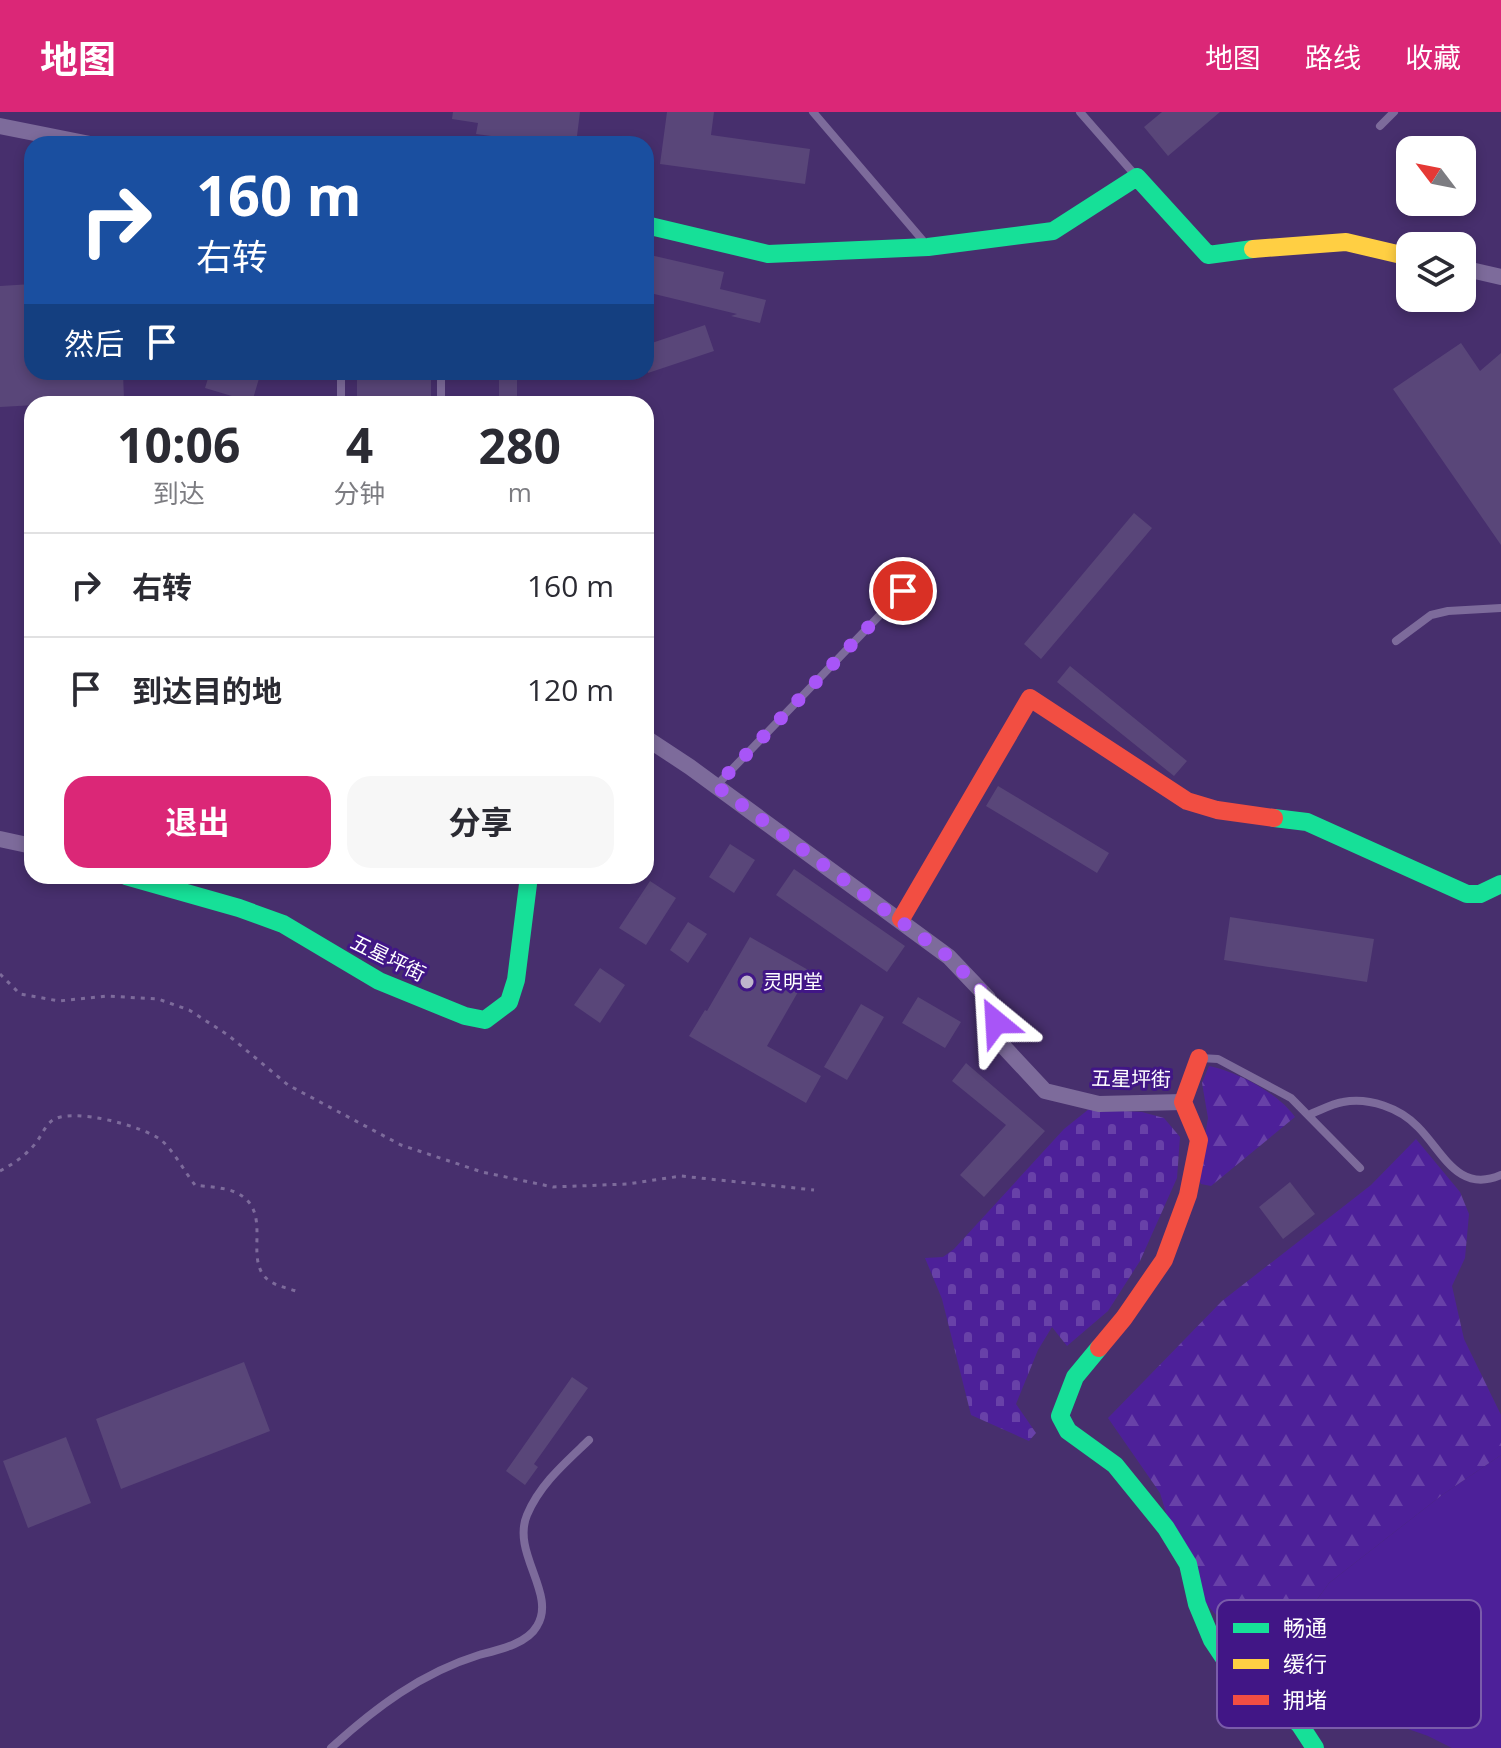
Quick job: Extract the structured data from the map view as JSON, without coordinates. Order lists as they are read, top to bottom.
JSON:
{
  "streets": {
    "street": ["五星坪街"]
  },
  "places": ["灵明堂"],
  "legend": ["畅通", "缓行", "拥堵"],
  "north": "top left",
  "page": {
    "header": "地图",
    "nav": ["地图", "路线", "收藏"],
    "turn": ["160 m", "右转"],
    "then": "然后",
    "eta": [
      "10:06",
      "到达",
      "4",
      "分钟",
      "280",
      "m"
    ],
    "list": [
      {
        "name": "右转",
        "value": "160 m"
      },
      {
        "name": "到达目的地",
        "value": "120 m"
      }
    ],
    "buttons": ["退出", "分享"]
  }
}
